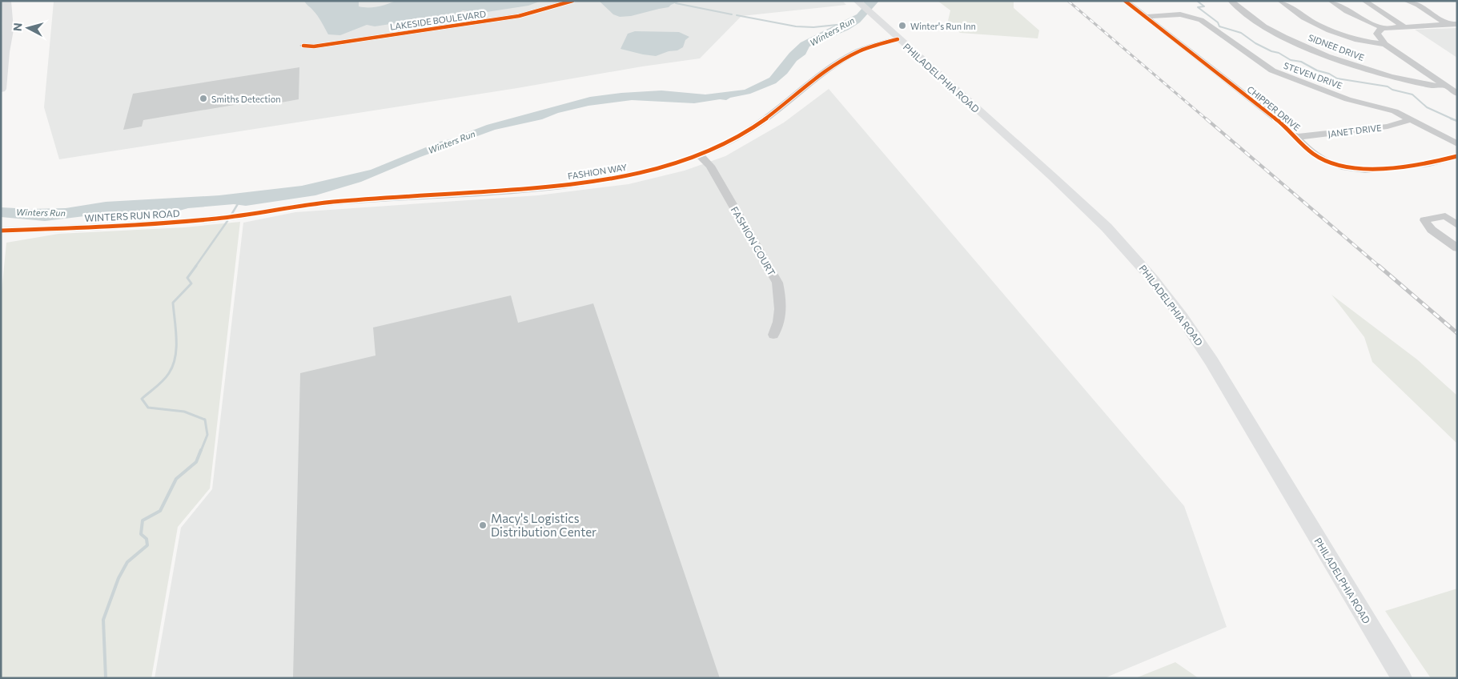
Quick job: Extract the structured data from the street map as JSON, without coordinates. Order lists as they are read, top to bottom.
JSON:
{
  "streets": {
    "main road": ["PHILADELPHIA ROAD"],
    "street": [
      "LAKESIDE BOULEVARD",
      "SIDNEE DRIVE",
      "STEVEN DRIVE",
      "CHIPPER DRIVE",
      "JANET DRIVE",
      "FASHION WAY",
      "WINTERS RUN ROAD",
      "FASHION COURT"
    ]
  },
  "crossings": [
    ["STEVEN DRIVE", "CHIPPER DRIVE"],
    ["STEVEN DRIVE", "JANET DRIVE"],
    ["PHILADELPHIA ROAD", "FASHION WAY"],
    ["CHIPPER DRIVE", "JANET DRIVE"],
    ["FASHION WAY", "WINTERS RUN ROAD"],
    ["FASHION WAY", "FASHION COURT"]
  ],
  "water": ["Winters Run"],
  "places": ["Winter's Run Inn", "Smiths Detection", "Macy's Logistics Distribution Center"],
  "north": "left"
}
